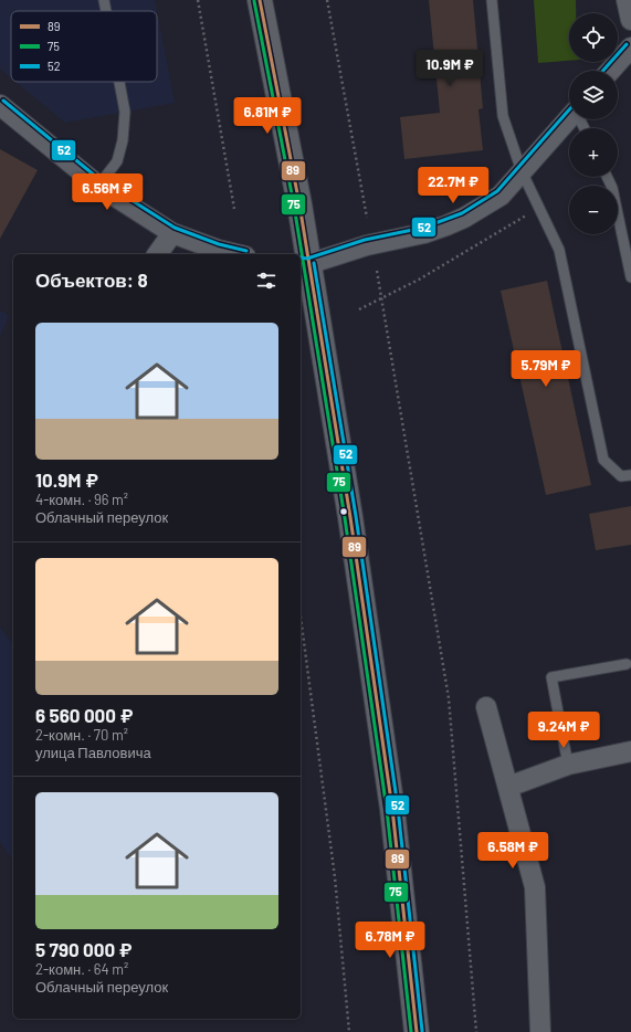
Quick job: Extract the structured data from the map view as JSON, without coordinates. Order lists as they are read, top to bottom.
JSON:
{
  "lines": ["transit line 89", "transit line 75", "transit line 52"],
  "legend": ["89", "75", "52"],
  "page": {
    "map_buttons": ["+", "−"],
    "price": [
      "10.9M ₽",
      "6.81M ₽",
      "22.7M ₽",
      "6.56M ₽",
      "5.79M ₽",
      "9.24M ₽",
      "6.58M ₽",
      "6.78M ₽"
    ],
    "heading": "Объектов: 8",
    "list": [
      {
        "name": "10.9M ₽",
        "note": "4-комн. · 96 m² · Облачный переулок"
      },
      {
        "name": "6 560 000 ₽",
        "note": "2-комн. · 70 m² · улица Павловича"
      },
      {
        "name": "5 790 000 ₽",
        "note": "2-комн. · 64 m² · Облачный переулок"
      }
    ]
  }
}
